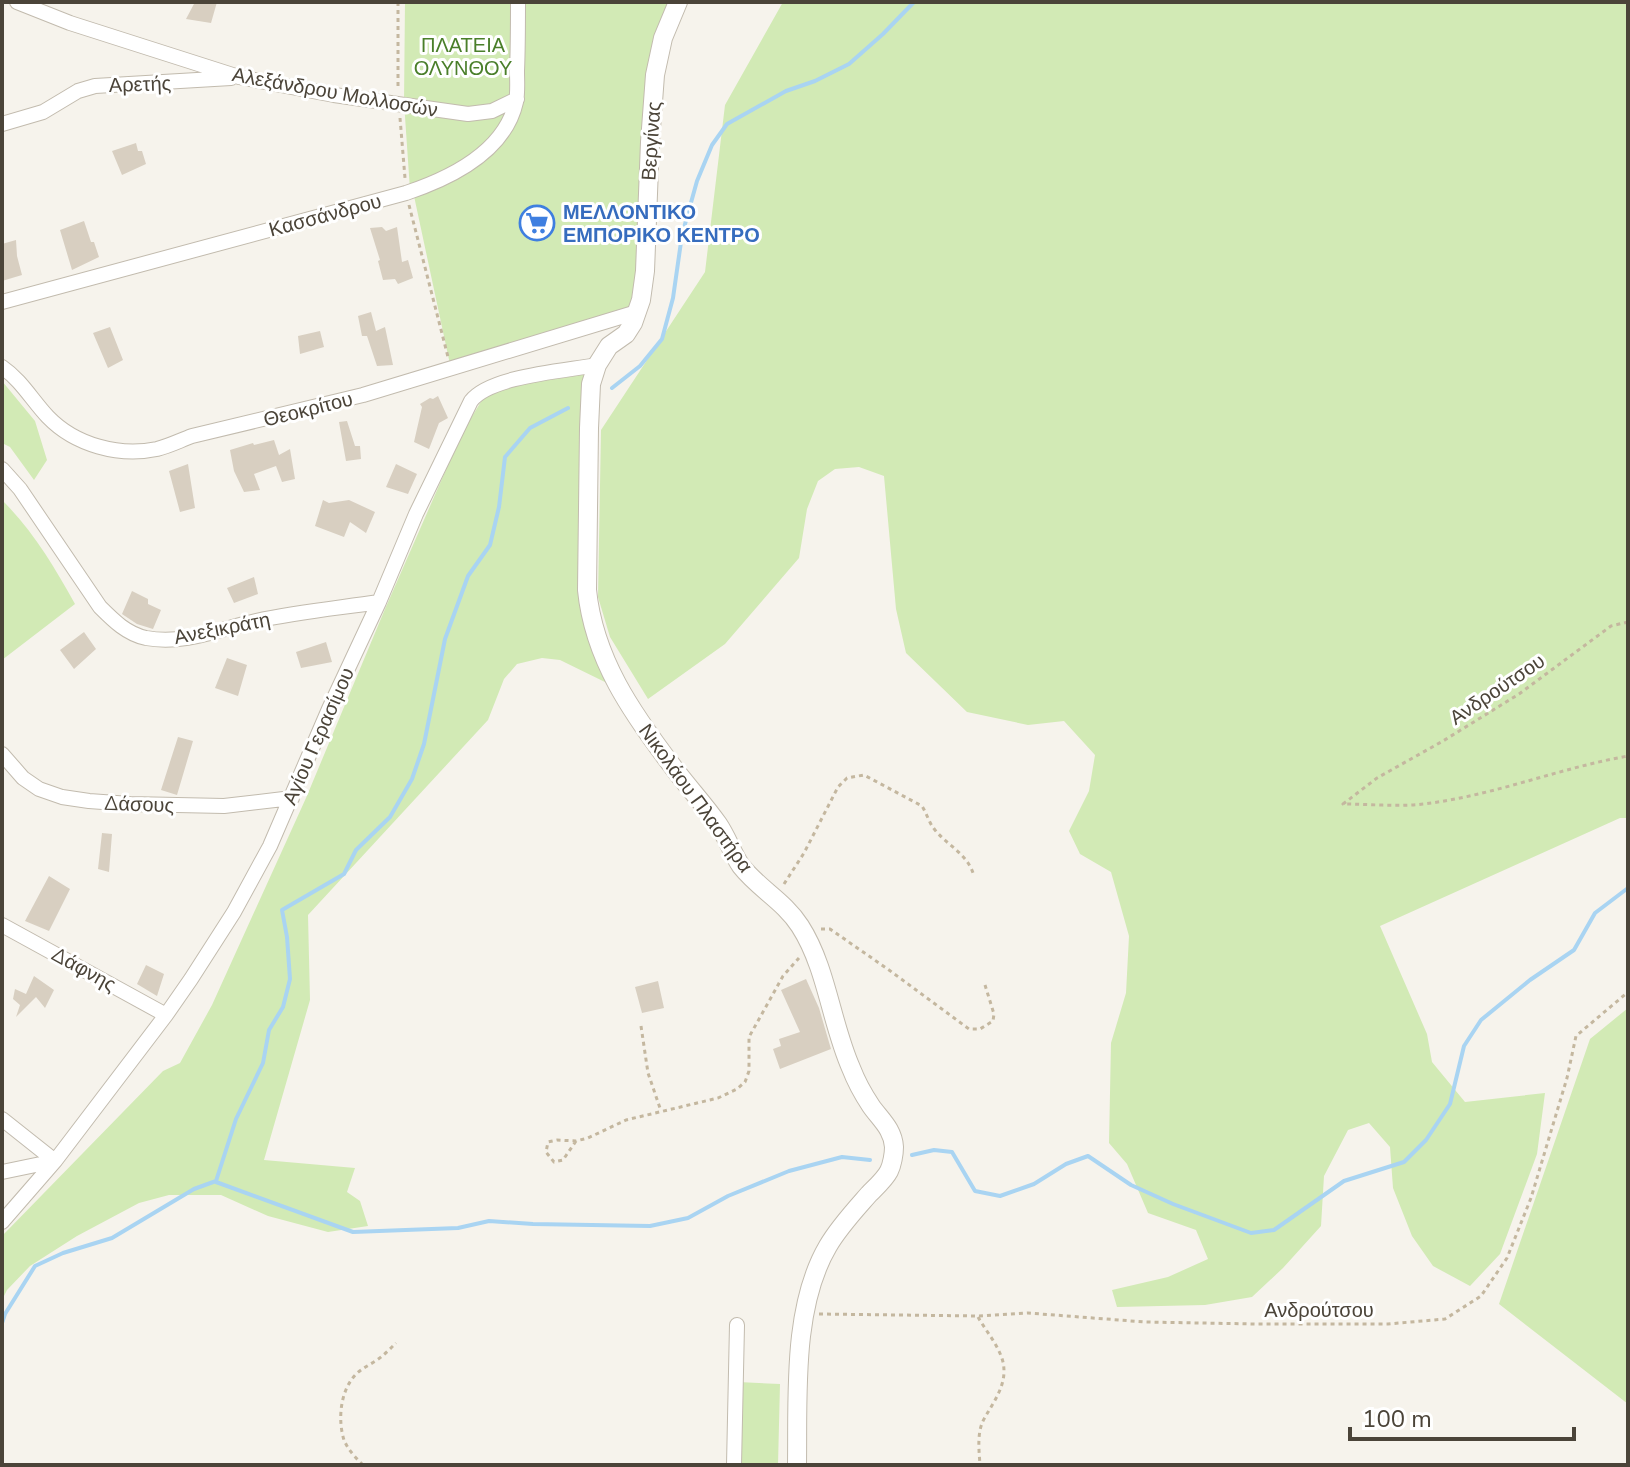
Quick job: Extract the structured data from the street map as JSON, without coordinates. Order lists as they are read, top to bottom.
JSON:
{
  "streets": {
    "street": [
      "Αρετής",
      "Αλεξάνδρου Μολλοσών",
      "Βεργίνας",
      "Κασσάνδρου",
      "Θεοκρίτου",
      "Ανεξικράτη",
      "Αγίου Γερασίμου",
      "Νικολάου Πλαστήρα",
      "Δάσους",
      "Δάφνης"
    ],
    "path": ["Ανδρούτσου"]
  },
  "crossings": [
    ["Αρετής", "Αλεξάνδρου Μολλοσών"],
    ["Αλεξάνδρου Μολλοσών", "Κασσάνδρου"],
    ["Βεργίνας", "Θεοκρίτου"],
    ["Βεργίνας", "Αγίου Γερασίμου"],
    ["Βεργίνας", "Νικολάου Πλαστήρα"],
    ["Ανεξικράτη", "Αγίου Γερασίμου"],
    ["Ανδρούτσου", "Νικολάου Πλαστήρα"],
    ["Αγίου Γερασίμου", "Νικολάου Πλαστήρα"],
    ["Αγίου Γερασίμου", "Δάσους"],
    ["Αγίου Γερασίμου", "Δάφνης"]
  ],
  "parks": ["ΠΛΑΤΕΙΑ ΟΛΥΝΘΟΥ"],
  "places": {
    "supermarket": ["ΜΕΛΛΟΝΤΙΚΟ ΕΜΠΟΡΙΚΟ ΚΕΝΤΡΟ"]
  },
  "scale_bar": "100 m"
}
